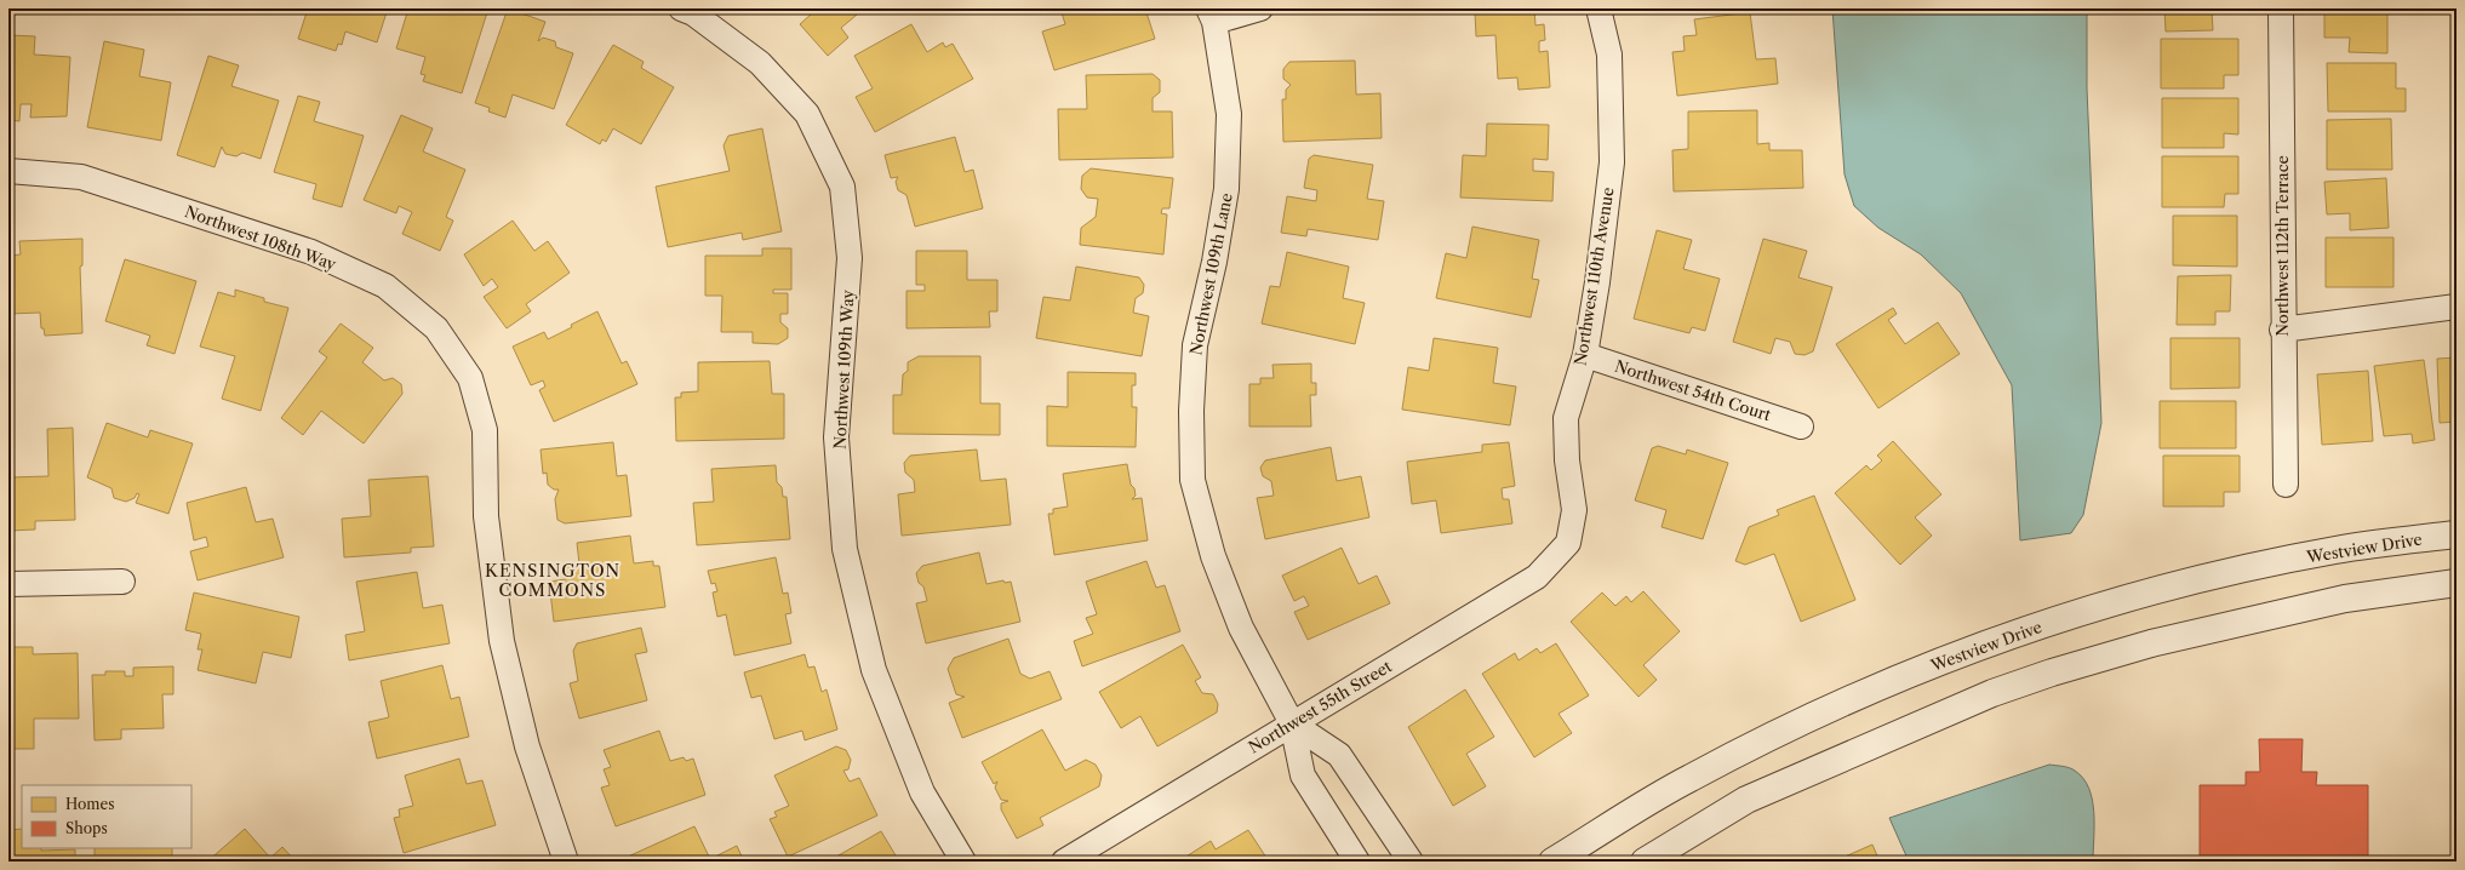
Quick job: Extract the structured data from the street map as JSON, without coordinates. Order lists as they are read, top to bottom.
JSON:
{
  "streets": {
    "street": [
      "Northwest 108th Way",
      "Northwest 112th Terrace",
      "Northwest 109th Lane",
      "Northwest 110th Avenue",
      "Northwest 109th Way",
      "Northwest 54th Court",
      "Westview Drive",
      "Northwest 55th Street"
    ]
  },
  "crossings": [
    ["Northwest 109th Lane", "Northwest 55th Street"],
    ["Northwest 110th Avenue", "Northwest 54th Court"],
    ["Northwest 110th Avenue", "Northwest 55th Street"]
  ],
  "districts": ["KENSINGTON COMMONS"],
  "legend": ["Homes", "Shops"]
}
